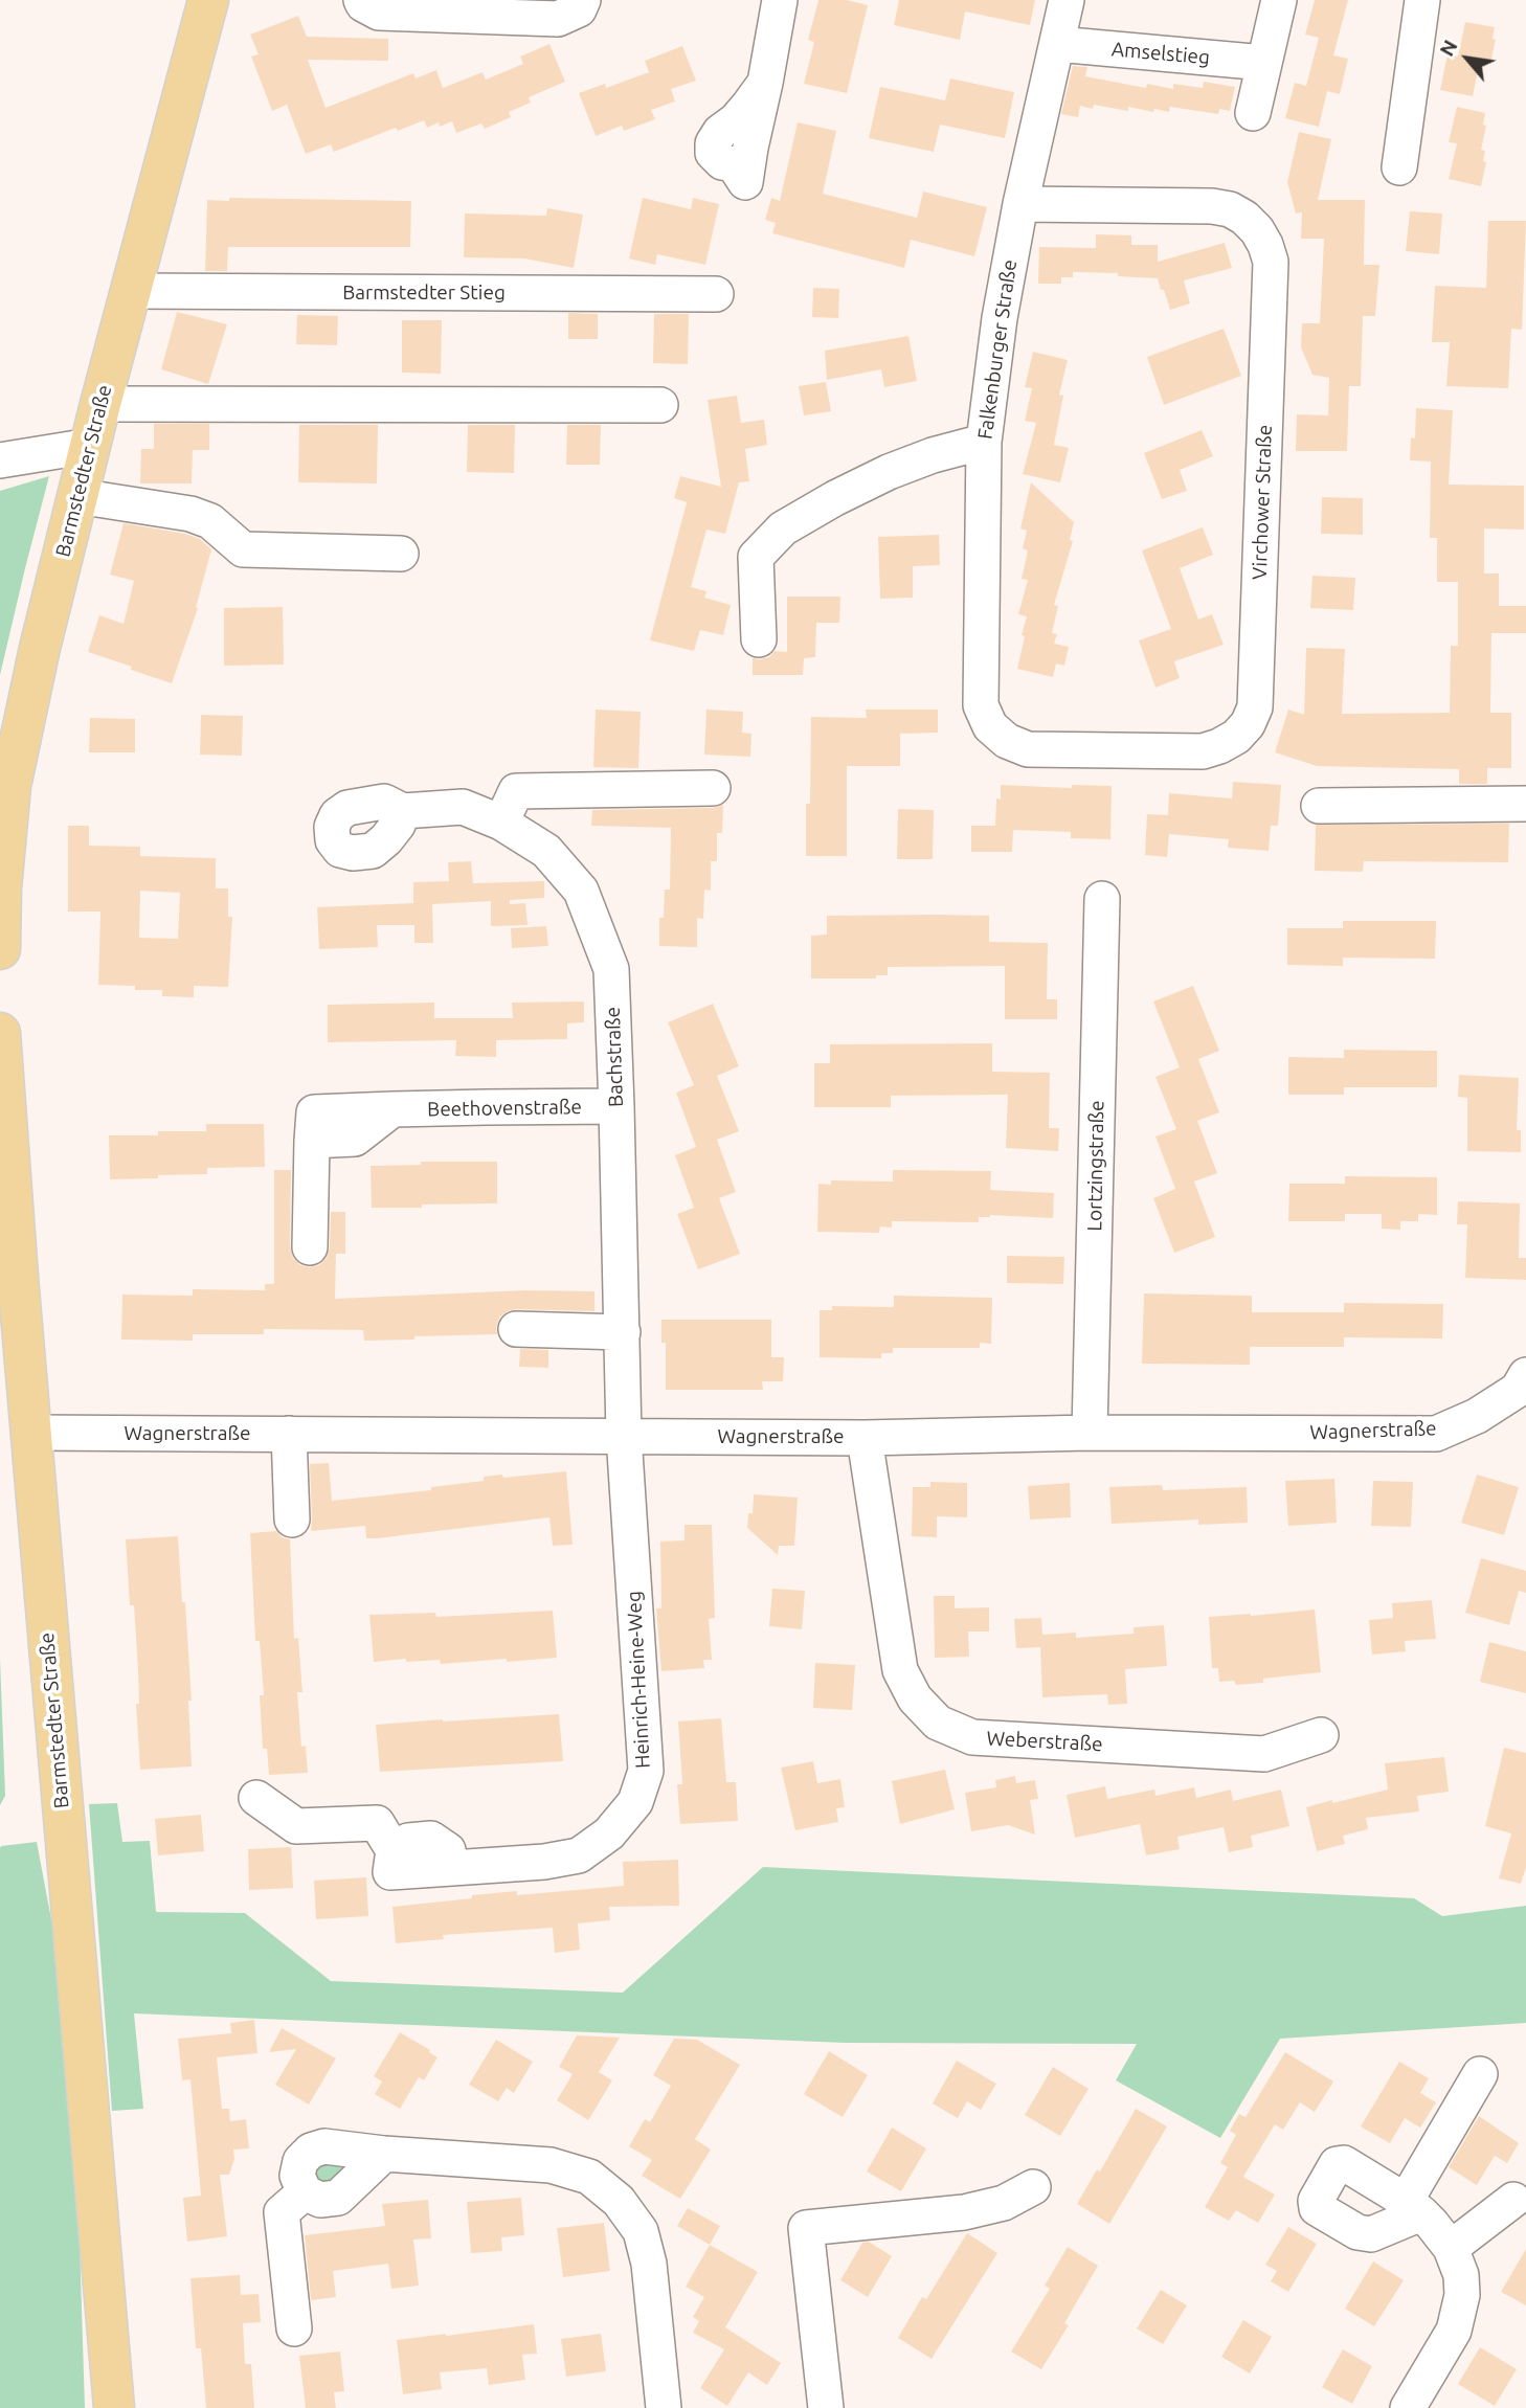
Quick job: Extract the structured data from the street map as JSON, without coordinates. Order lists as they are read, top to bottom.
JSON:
{
  "streets": {
    "main road": ["Barmstedter Straße"],
    "street": [
      "Amselstieg",
      "Barmstedter Stieg",
      "Falkenburger Straße",
      "Virchower Straße",
      "Bachstraße",
      "Beethovenstraße",
      "Lortzingstraße",
      "Wagnerstraße",
      "Heinrich-Heine-Weg",
      "Weberstraße"
    ]
  },
  "crossings": [
    ["Amselstieg", "Falkenburger Straße"],
    ["Barmstedter Stieg", "Barmstedter Straße"],
    ["Falkenburger Straße", "Virchower Straße"],
    ["Barmstedter Straße", "Wagnerstraße"],
    ["Bachstraße", "Beethovenstraße"],
    ["Bachstraße", "Wagnerstraße"],
    ["Bachstraße", "Heinrich-Heine-Weg"],
    ["Lortzingstraße", "Wagnerstraße"],
    ["Wagnerstraße", "Heinrich-Heine-Weg"],
    ["Wagnerstraße", "Weberstraße"]
  ],
  "north": "top left"
}
